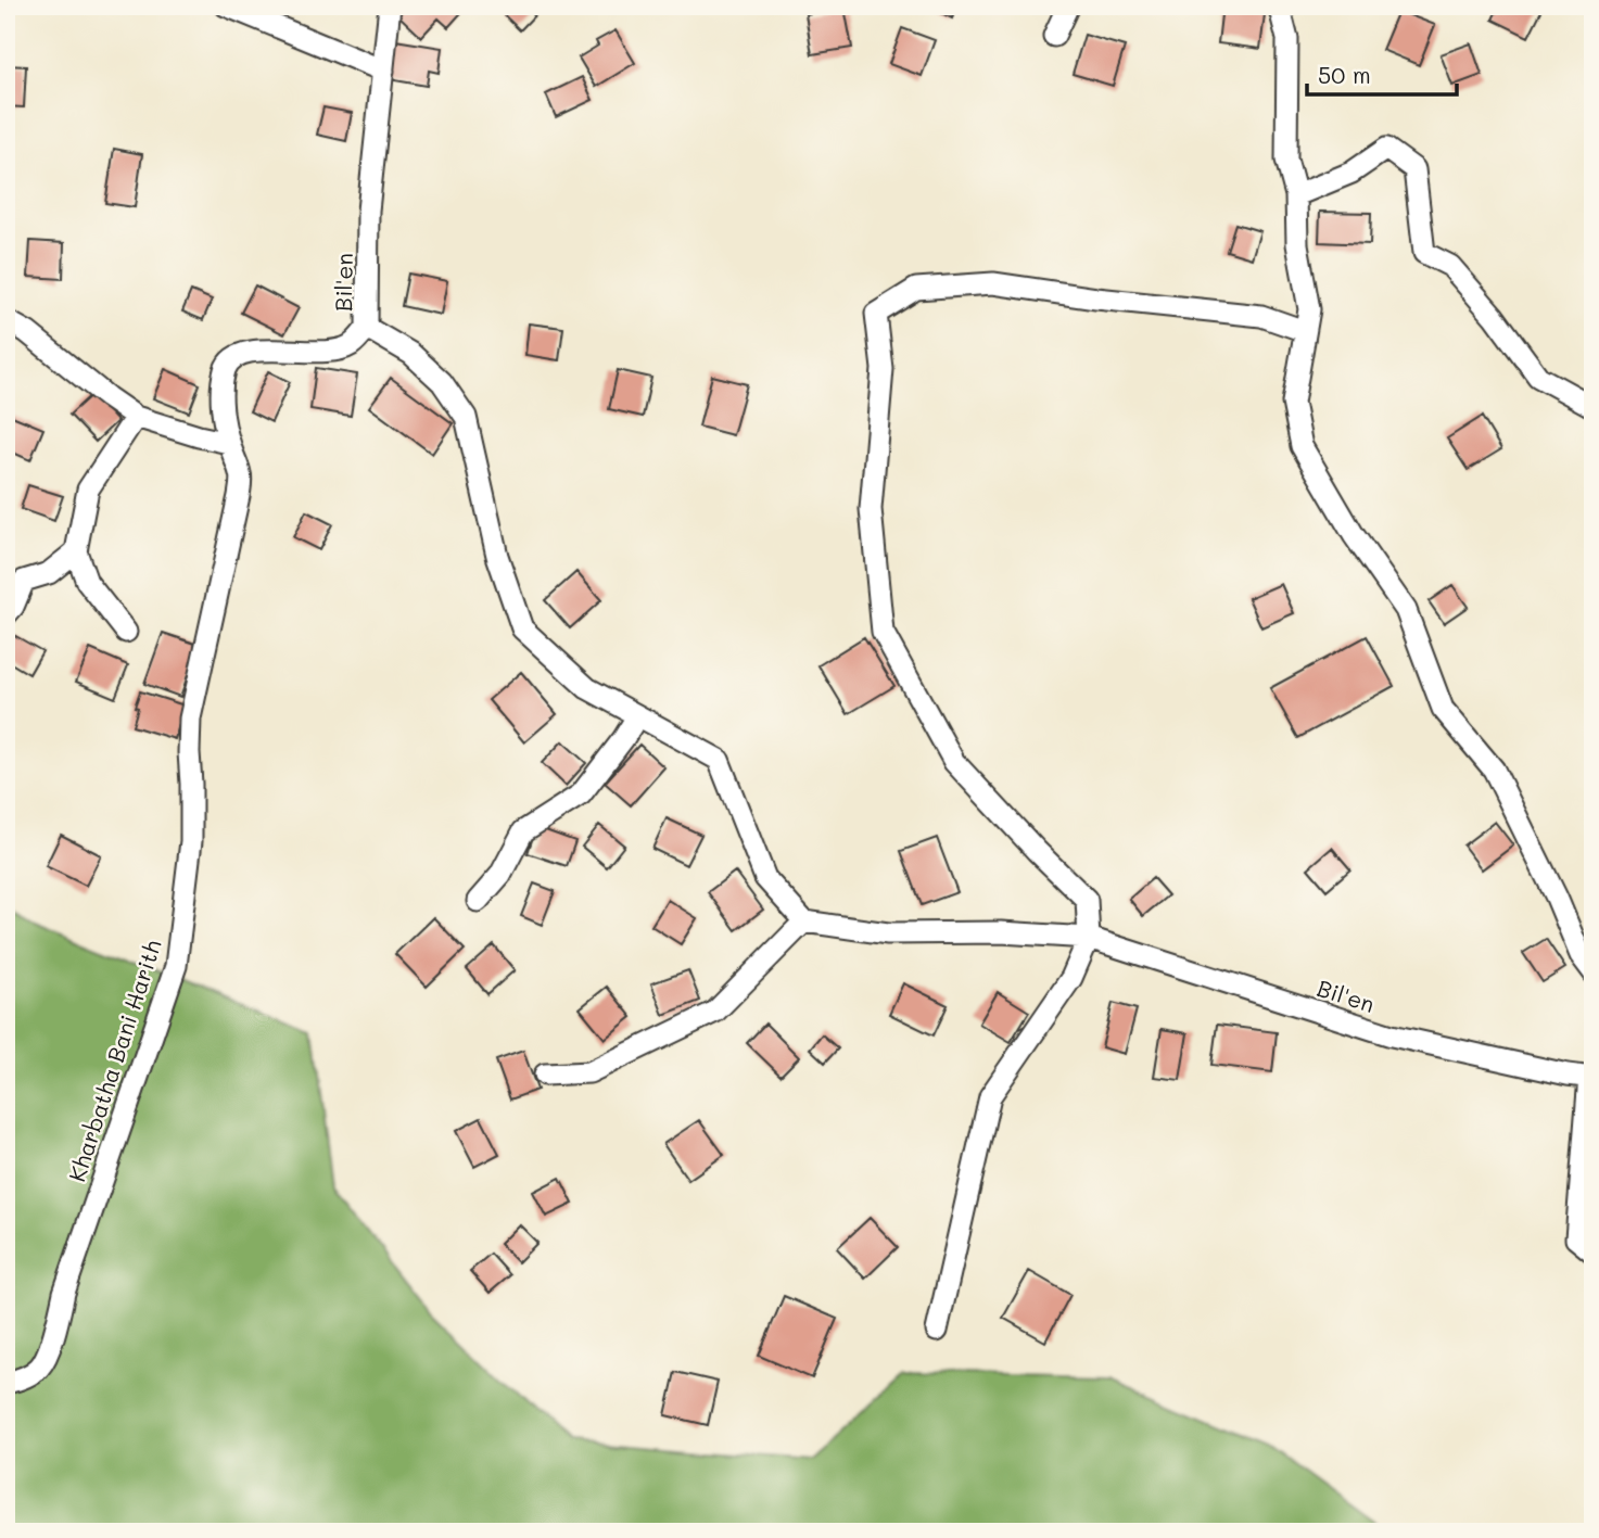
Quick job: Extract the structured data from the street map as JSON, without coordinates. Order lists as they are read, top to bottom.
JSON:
{
  "streets": {
    "street": ["Bil'en", "Kharbatha Bani Harith"]
  },
  "crossings": [
    ["Bil'en", "Kharbatha Bani Harith"]
  ],
  "scale_bar": "50 m"
}
